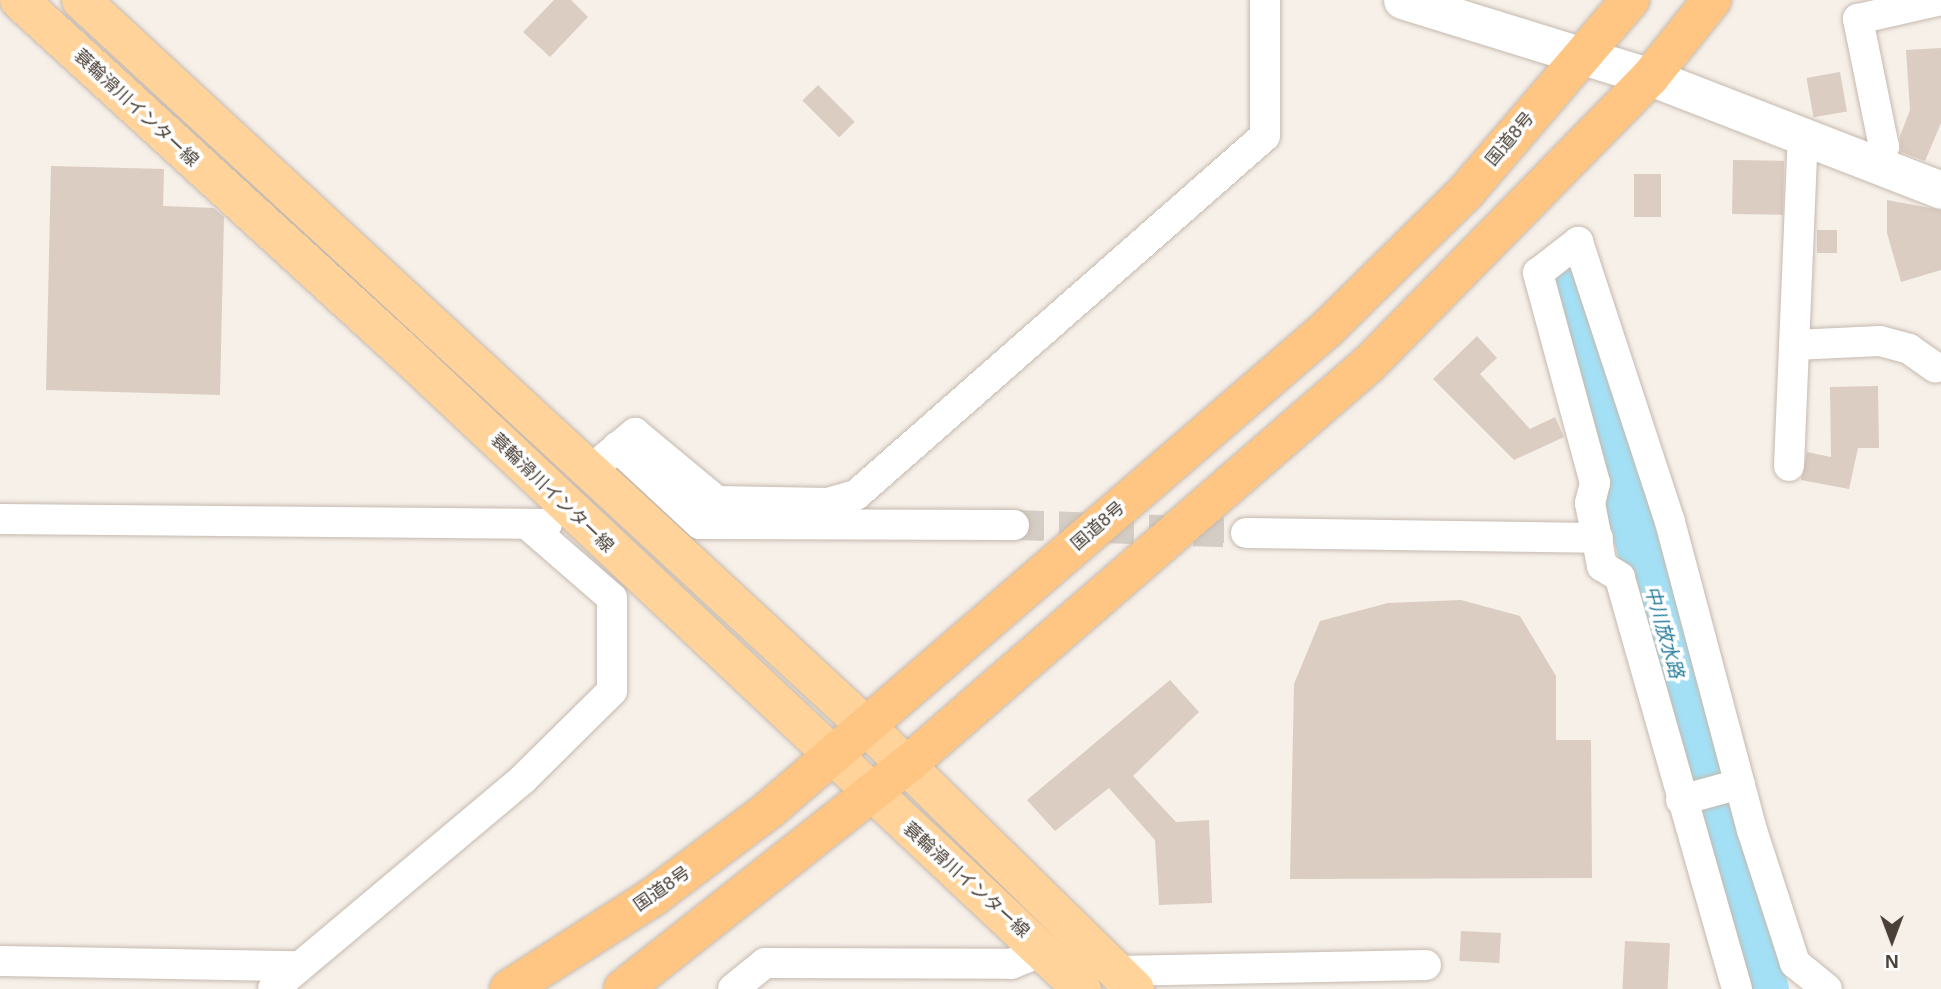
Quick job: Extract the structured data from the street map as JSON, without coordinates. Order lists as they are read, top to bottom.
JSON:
{
  "streets": {
    "highway": ["国道8号"],
    "main road": ["蓑輪滑川インター線"]
  },
  "crossings": [
    ["蓑輪滑川インター線", "国道8号"]
  ],
  "water": ["中川放水路"],
  "north": "bottom"
}
